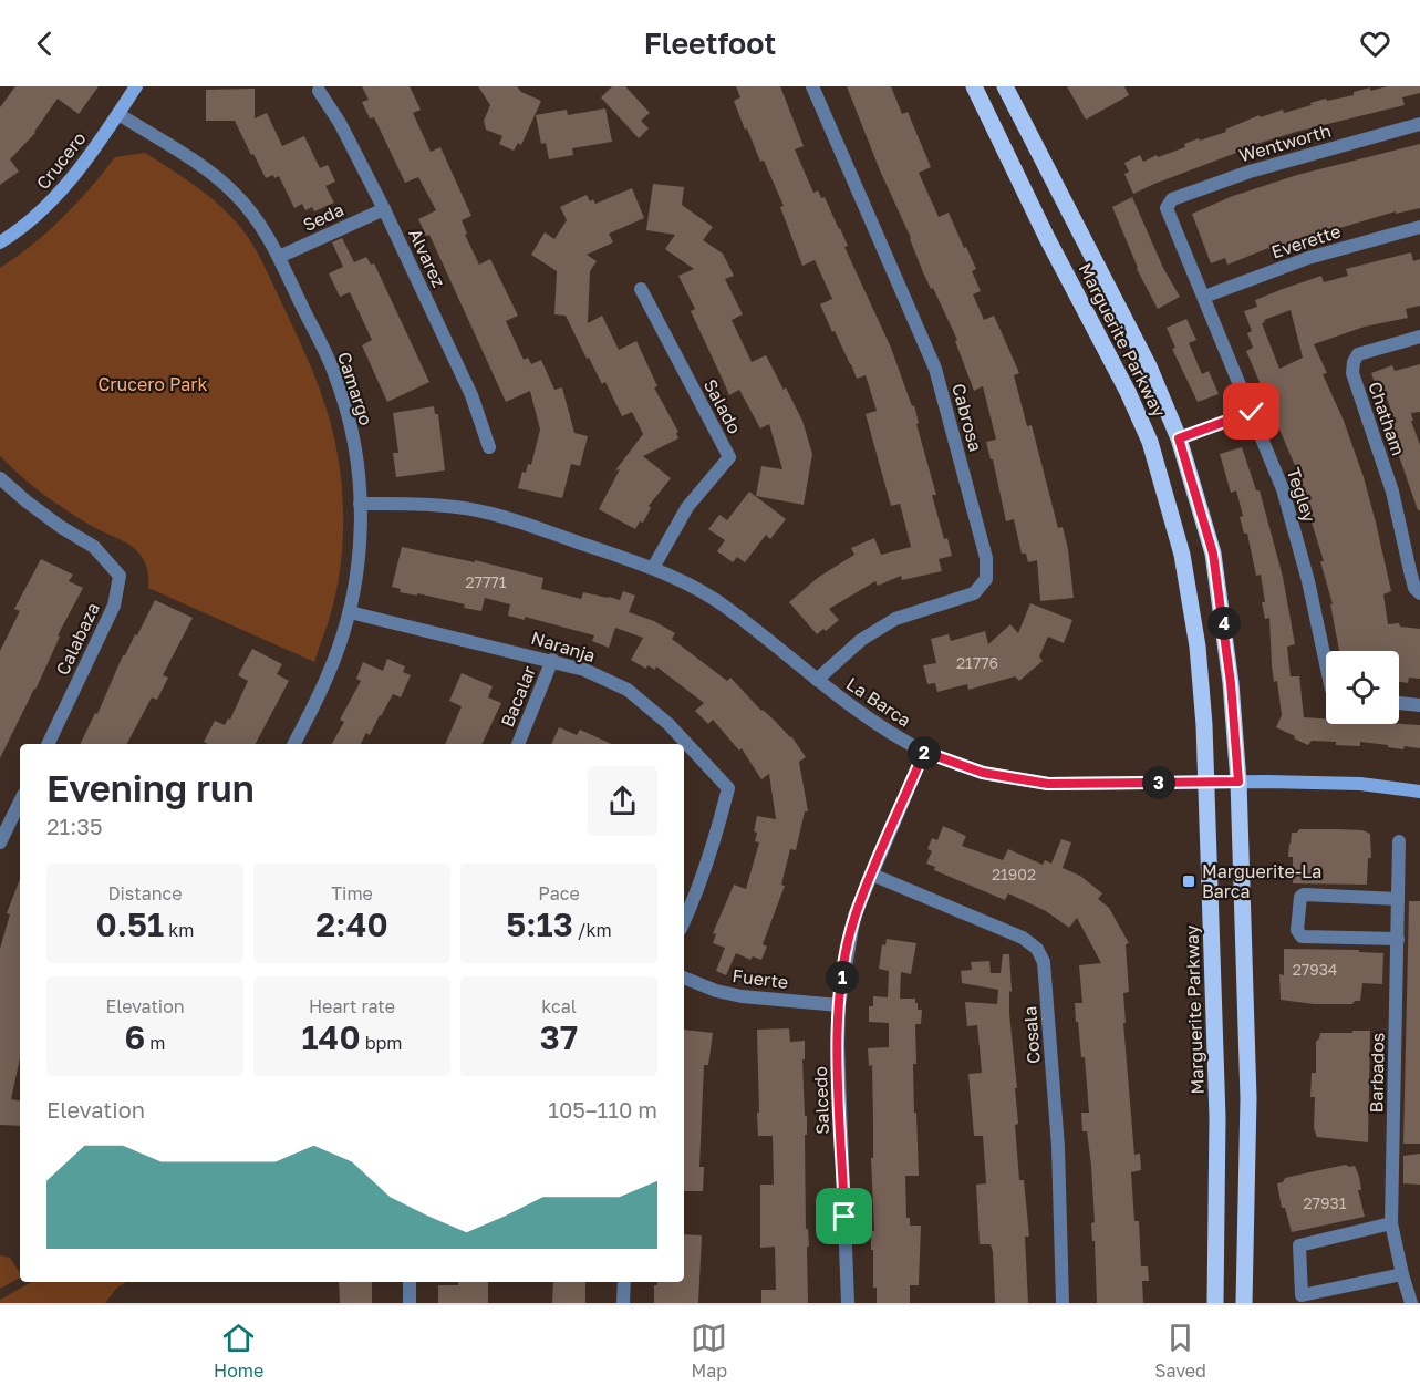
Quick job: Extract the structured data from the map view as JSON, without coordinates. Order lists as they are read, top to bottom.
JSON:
{
  "streets": {
    "main road": ["Marguerite Parkway"],
    "street": [
      "Wentworth",
      "Crucero",
      "Seda",
      "Everette",
      "Alvarez",
      "Camargo",
      "Salado",
      "Cabrosa",
      "Chatham",
      "Tegley",
      "Calabaza",
      "Naranja",
      "Bacalar",
      "La Barca",
      "Fuerte",
      "Cosala",
      "Barbados",
      "Salcedo"
    ]
  },
  "crossings": [
    ["Wentworth", "Tegley"],
    ["Crucero", "Camargo"],
    ["Seda", "Alvarez"],
    ["Seda", "Camargo"],
    ["Everette", "Tegley"],
    ["Marguerite Parkway", "La Barca"],
    ["Camargo", "Naranja"],
    ["Camargo", "La Barca"],
    ["Salado", "La Barca"],
    ["Cabrosa", "La Barca"],
    ["Naranja", "Bacalar"],
    ["La Barca", "Salcedo"],
    ["Fuerte", "Salcedo"],
    ["Cosala", "Salcedo"]
  ],
  "parks": ["Crucero Park"],
  "places": {
    "transit": ["Marguerite-La Barca"]
  },
  "house_numbers": [
    "27771",
    "21776",
    "21902",
    "27934",
    "27931"
  ],
  "page": {
    "header": "Fleetfoot",
    "pins": [
      "4",
      "2",
      "3",
      "1"
    ],
    "heading": ["Evening run", "21:35"],
    "stats": [
      ["Distance", "0.51 km"],
      ["Time", "2:40"],
      ["Pace", "5:13 /km"],
      ["Elevation", "6 m"],
      ["Heart rate", "140 bpm"],
      ["kcal", "37"]
    ],
    "chart": ["Elevation", "105–110 m"],
    "tabs": ["Home", "Map", "Saved"]
  }
}
